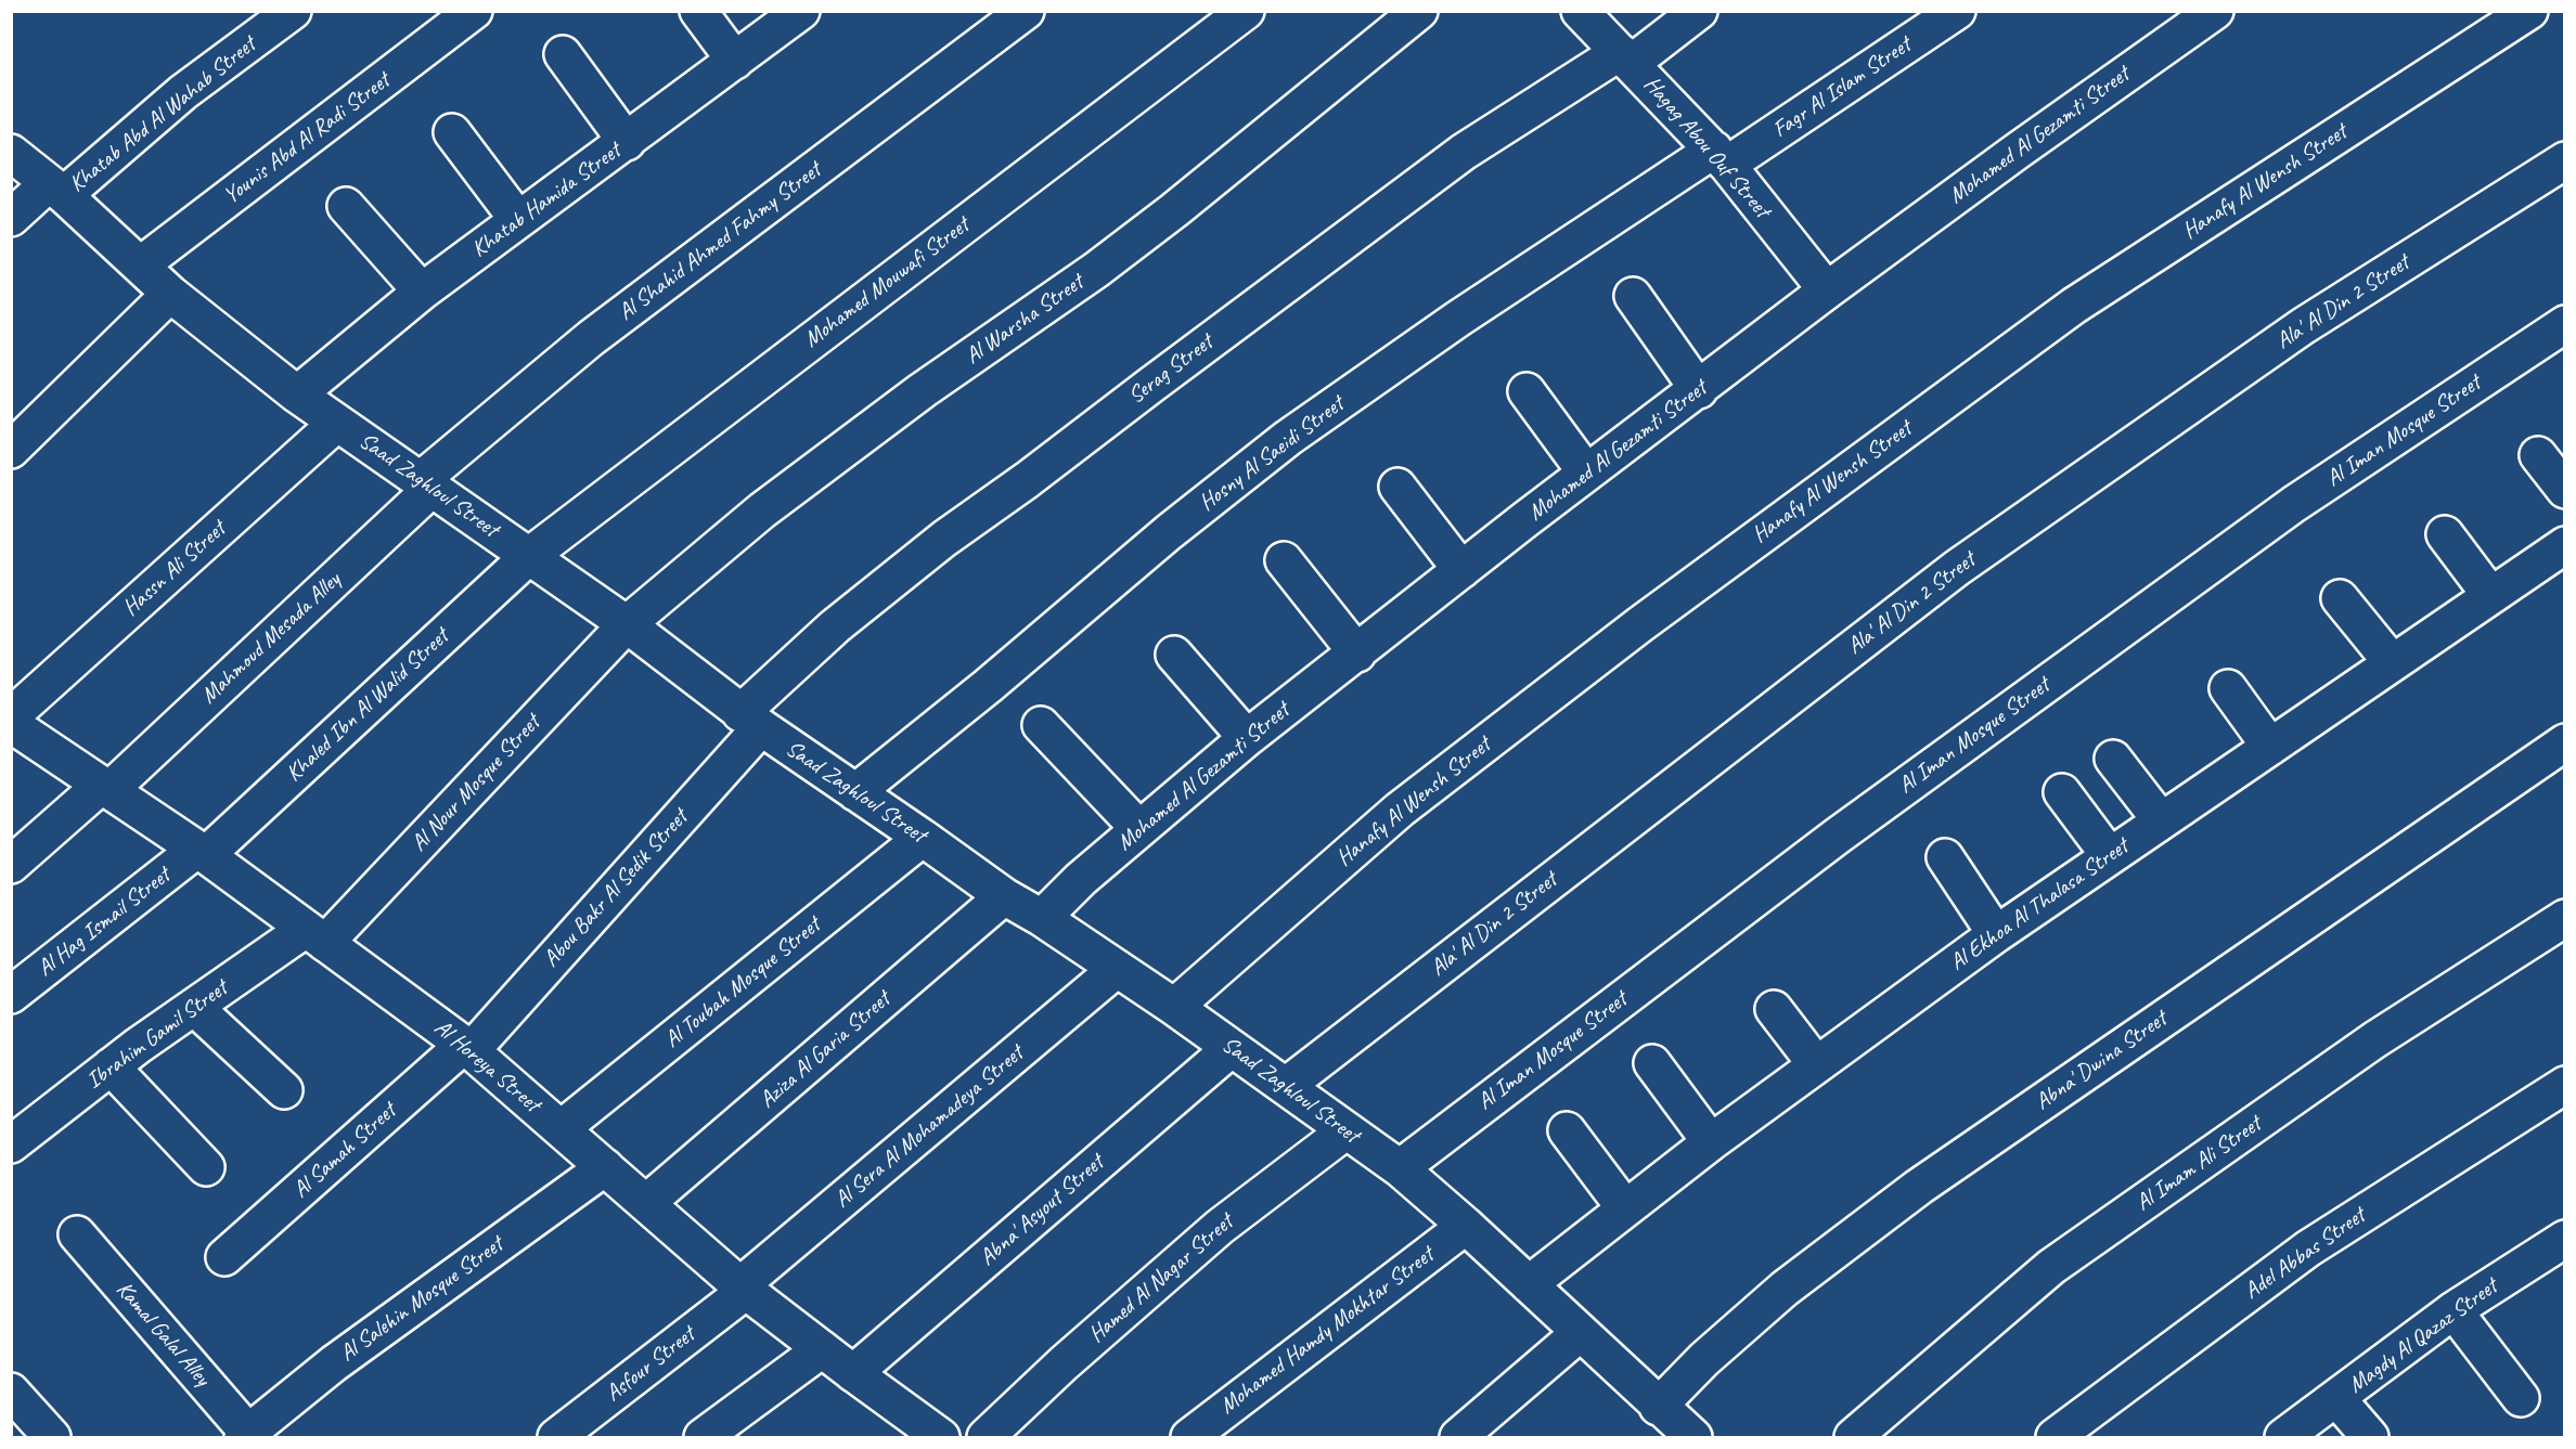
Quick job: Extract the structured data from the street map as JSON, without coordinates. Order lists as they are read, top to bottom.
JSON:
{
  "streets": {
    "street": [
      "Fagr Al Islam Street",
      "Khatab Abd Al Wahab Street",
      "Mohamed Al Gezamti Street",
      "Younis Abd Al Radi Street",
      "Hagag Abou Ouf Street",
      "Hanafy Al Wensh Street",
      "Khatab Hamida Street",
      "Al Shahid Ahmed Fahmy Street",
      "Mohamed Mouwafi Street",
      "Ala' Al Din 2 Street",
      "Al Warsha Street",
      "Serag Street",
      "Al Iman Mosque Street",
      "Hosny Al Saeidi Street",
      "Saad Zaghloul Street",
      "Hassn Ali Street",
      "Mahmoud Mesada Alley",
      "Khaled Ibn Al Walid Street",
      "Al Nour Mosque Street",
      "Abou Bakr Al Sedik Street",
      "Al Ekhoa Al Thalasa Street",
      "Al Hag Ismail Street",
      "Al Toubah Mosque Street",
      "Ibrahim Gamil Street",
      "Aziza Al Garia Street",
      "Abna' Dwina Street",
      "Al Horeya Street",
      "Al Sera Al Mohamadeya Street",
      "Al Samah Street",
      "Al Imam Ali Street",
      "Abna' Asyout Street",
      "Adel Abbas Street",
      "Hamed Al Nagar Street",
      "Al Salehin Mosque Street",
      "Mohamed Hamdy Mokhtar Street",
      "Kamal Galal Alley",
      "Magdy Al Qazaz Street",
      "Asfour Street"
    ]
  },
  "crossings": [
    ["Fagr Al Islam Street", "Hagag Abou Ouf Street"],
    ["Fagr Al Islam Street", "Hosny Al Saeidi Street"],
    ["Khatab Abd Al Wahab Street", "Saad Zaghloul Street"],
    ["Mohamed Al Gezamti Street", "Hagag Abou Ouf Street"],
    ["Mohamed Al Gezamti Street", "Saad Zaghloul Street"],
    ["Younis Abd Al Radi Street", "Saad Zaghloul Street"],
    ["Hagag Abou Ouf Street", "Serag Street"],
    ["Hagag Abou Ouf Street", "Hosny Al Saeidi Street"],
    ["Hanafy Al Wensh Street", "Saad Zaghloul Street"],
    ["Khatab Hamida Street", "Saad Zaghloul Street"],
    ["Al Shahid Ahmed Fahmy Street", "Saad Zaghloul Street"],
    ["Al Shahid Ahmed Fahmy Street", "Mahmoud Mesada Alley"],
    ["Mohamed Mouwafi Street", "Saad Zaghloul Street"],
    ["Mohamed Mouwafi Street", "Khaled Ibn Al Walid Street"],
    ["Ala' Al Din 2 Street", "Saad Zaghloul Street"],
    ["Al Warsha Street", "Saad Zaghloul Street"],
    ["Al Warsha Street", "Al Nour Mosque Street"],
    ["Serag Street", "Saad Zaghloul Street"],
    ["Serag Street", "Abou Bakr Al Sedik Street"],
    ["Al Iman Mosque Street", "Saad Zaghloul Street"],
    ["Hosny Al Saeidi Street", "Saad Zaghloul Street"],
    ["Saad Zaghloul Street", "Hassn Ali Street"],
    ["Saad Zaghloul Street", "Mahmoud Mesada Alley"],
    ["Saad Zaghloul Street", "Khaled Ibn Al Walid Street"],
    ["Saad Zaghloul Street", "Al Nour Mosque Street"],
    ["Saad Zaghloul Street", "Abou Bakr Al Sedik Street"],
    ["Saad Zaghloul Street", "Al Ekhoa Al Thalasa Street"],
    ["Saad Zaghloul Street", "Al Toubah Mosque Street"],
    ["Saad Zaghloul Street", "Aziza Al Garia Street"],
    ["Saad Zaghloul Street", "Abna' Dwina Street"],
    ["Saad Zaghloul Street", "Al Sera Al Mohamadeya Street"],
    ["Saad Zaghloul Street", "Abna' Asyout Street"],
    ["Saad Zaghloul Street", "Hamed Al Nagar Street"],
    ["Saad Zaghloul Street", "Mohamed Hamdy Mokhtar Street"],
    ["Mahmoud Mesada Alley", "Al Horeya Street"],
    ["Khaled Ibn Al Walid Street", "Al Hag Ismail Street"],
    ["Khaled Ibn Al Walid Street", "Al Horeya Street"],
    ["Al Nour Mosque Street", "Ibrahim Gamil Street"],
    ["Al Nour Mosque Street", "Al Horeya Street"],
    ["Abou Bakr Al Sedik Street", "Al Horeya Street"],
    ["Abou Bakr Al Sedik Street", "Al Samah Street"],
    ["Al Hag Ismail Street", "Al Horeya Street"],
    ["Al Toubah Mosque Street", "Al Horeya Street"],
    ["Ibrahim Gamil Street", "Al Horeya Street"],
    ["Aziza Al Garia Street", "Al Horeya Street"],
    ["Al Horeya Street", "Al Sera Al Mohamadeya Street"],
    ["Al Horeya Street", "Al Samah Street"],
    ["Al Horeya Street", "Abna' Asyout Street"],
    ["Al Horeya Street", "Al Salehin Mosque Street"],
    ["Al Horeya Street", "Asfour Street"],
    ["Al Sera Al Mohamadeya Street", "Asfour Street"],
    ["Al Salehin Mosque Street", "Kamal Galal Alley"]
  ]
}
